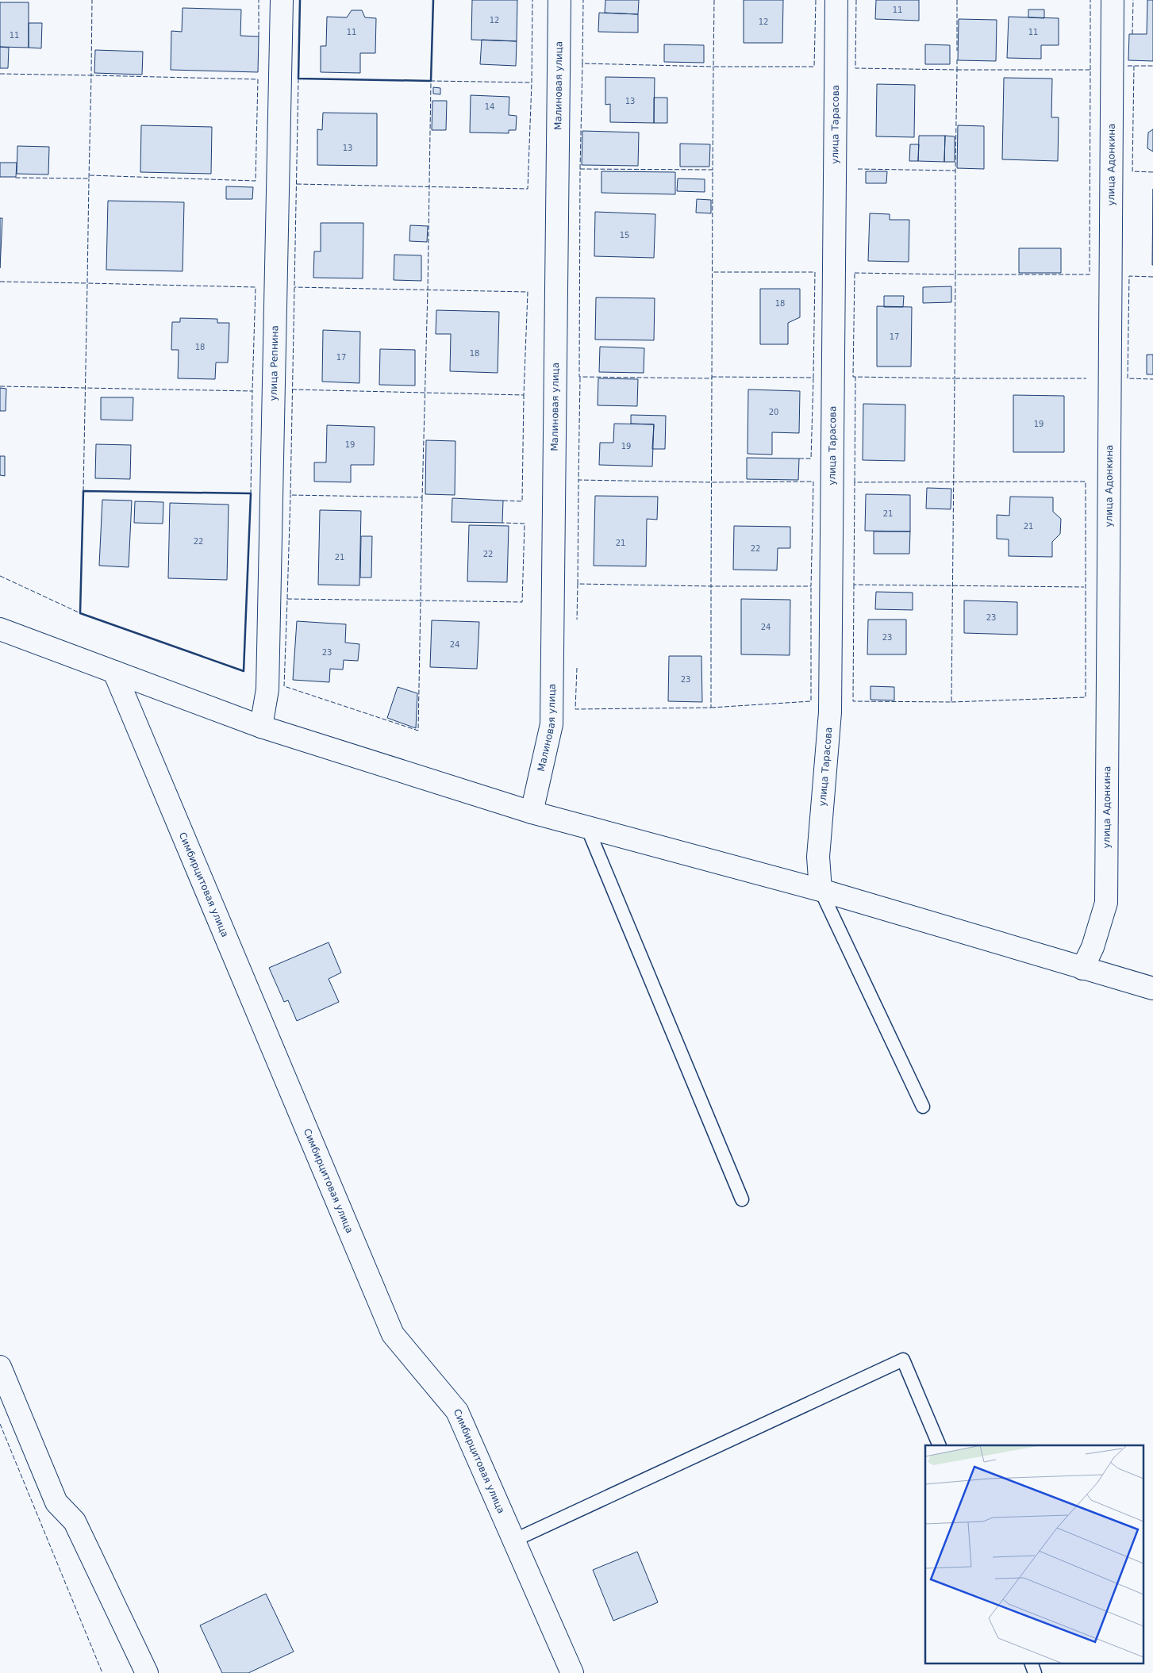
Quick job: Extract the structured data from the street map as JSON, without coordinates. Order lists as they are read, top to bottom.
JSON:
{
  "streets": {
    "street": [
      "Малиновая улица",
      "улица Тарасова",
      "улица Адонкина",
      "улица Репнина",
      "Симбирцитовая улица"
    ]
  },
  "house_numbers": [
    "11",
    "12",
    "12",
    "11",
    "11",
    "11",
    "13",
    "14",
    "13",
    "15",
    "18",
    "17",
    "18",
    "18",
    "17",
    "20",
    "19",
    "19",
    "19",
    "21",
    "21",
    "22",
    "21",
    "22",
    "22",
    "21",
    "23",
    "24",
    "23",
    "24",
    "23",
    "23"
  ]
}
